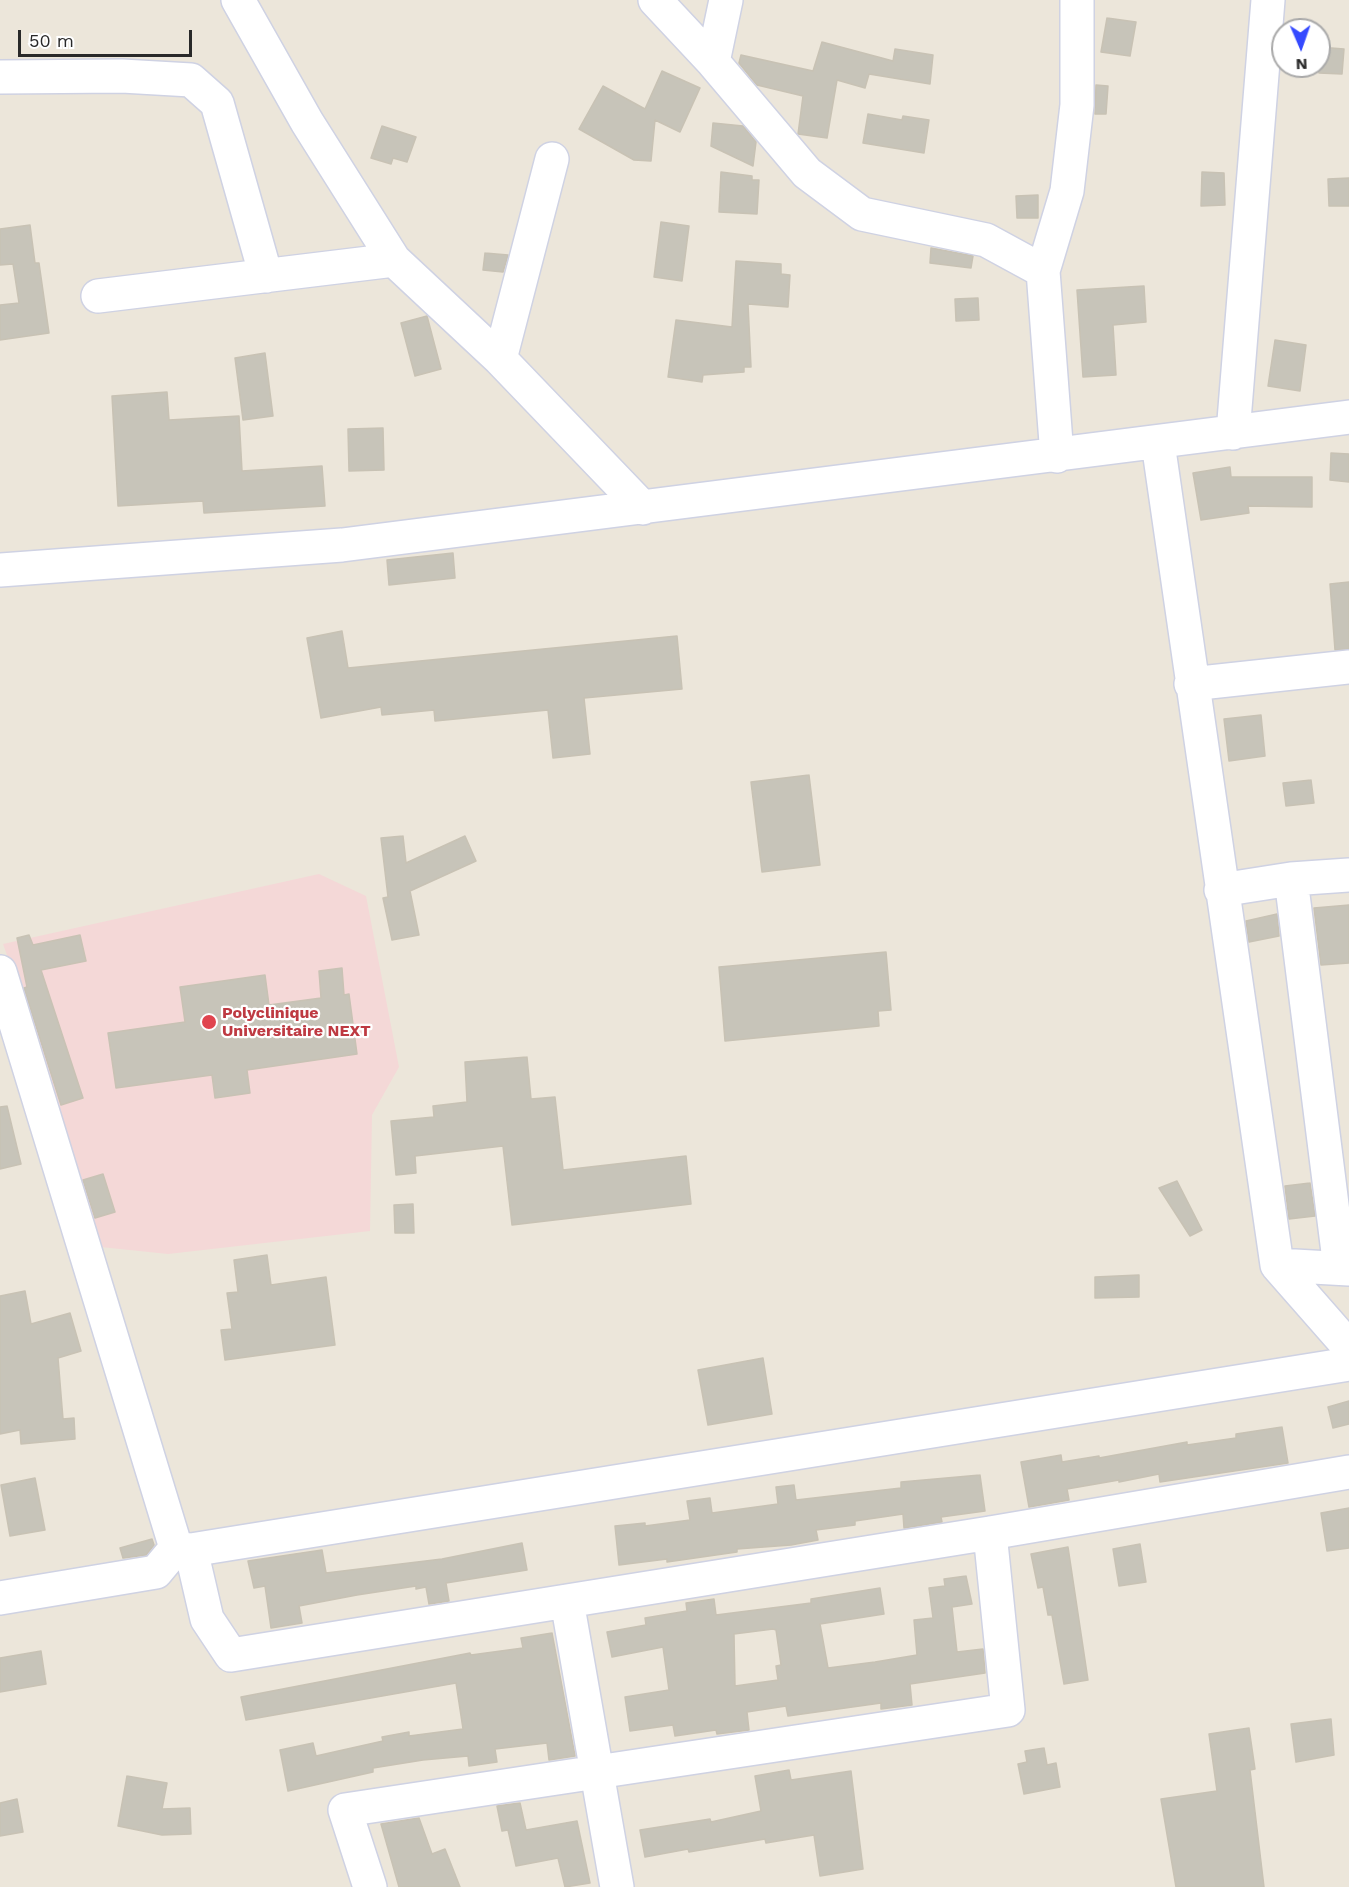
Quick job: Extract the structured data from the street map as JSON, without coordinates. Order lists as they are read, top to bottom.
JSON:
{
  "places": ["Polyclinique Universitaire NEXT"],
  "scale_bar": "50 m",
  "north": "bottom"
}
